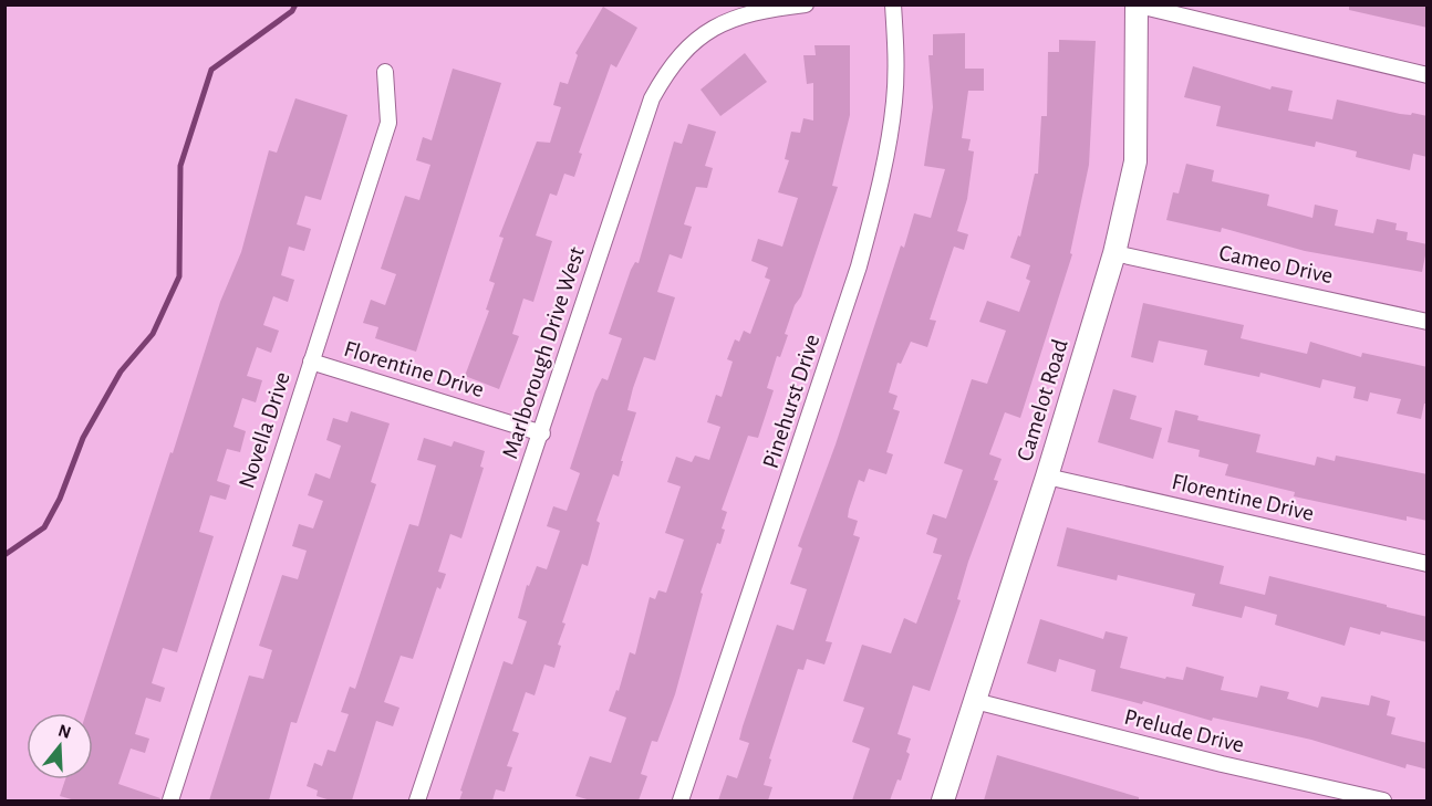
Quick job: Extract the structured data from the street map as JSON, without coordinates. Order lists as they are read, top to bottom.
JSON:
{
  "streets": {
    "street": [
      "Cameo Drive",
      "Marlborough Drive West",
      "Florentine Drive",
      "Camelot Road",
      "Pinehurst Drive",
      "Novella Drive",
      "Prelude Drive"
    ]
  },
  "crossings": [
    ["Cameo Drive", "Camelot Road"],
    ["Marlborough Drive West", "Florentine Drive"],
    ["Florentine Drive", "Camelot Road"],
    ["Florentine Drive", "Novella Drive"],
    ["Camelot Road", "Prelude Drive"]
  ],
  "north": "top"
}
